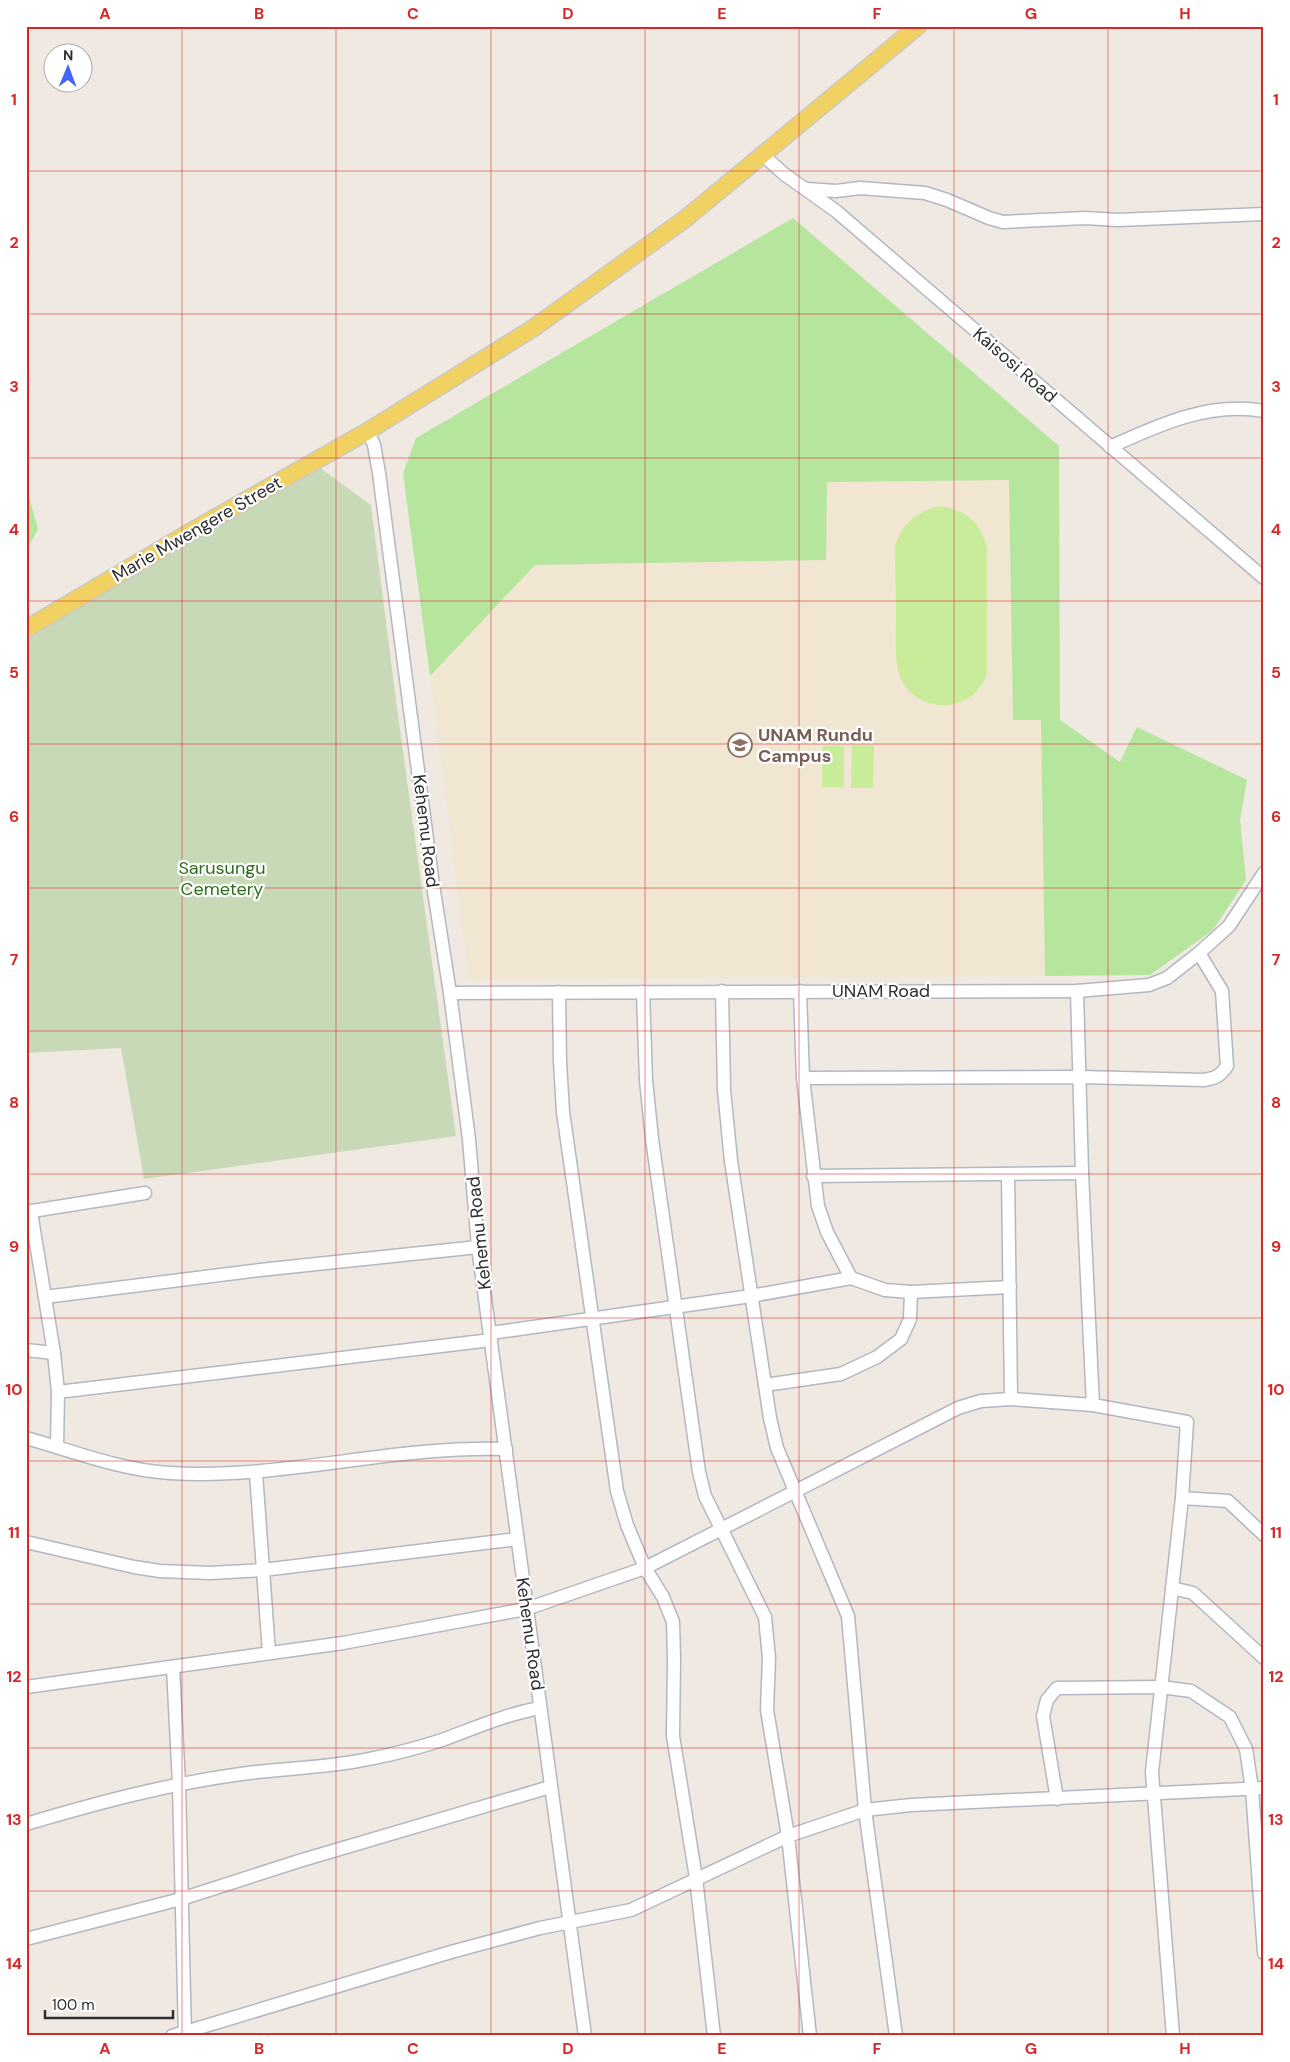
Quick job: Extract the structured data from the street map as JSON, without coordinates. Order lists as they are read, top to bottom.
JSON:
{
  "streets": {
    "main road": ["Marie Mwengere Street"],
    "street": ["Kaisosi Road", "Kehemu Road", "UNAM Road"]
  },
  "crossings": [
    ["Kaisosi Road", "Marie Mwengere Street"],
    ["Marie Mwengere Street", "Kehemu Road"],
    ["Kehemu Road", "UNAM Road"]
  ],
  "parks": ["Sarusungu Cemetery"],
  "places": {
    "school or university": ["UNAM Rundu Campus"]
  },
  "scale_bar": "100 m",
  "north": "top",
  "grid": {
    "columns": [
      "A",
      "B",
      "C",
      "D",
      "E",
      "F",
      "G",
      "H"
    ],
    "rows": [
      "1",
      "2",
      "3",
      "4",
      "5",
      "6",
      "7",
      "8",
      "9",
      "10",
      "11",
      "12",
      "13",
      "14"
    ]
  }
}
